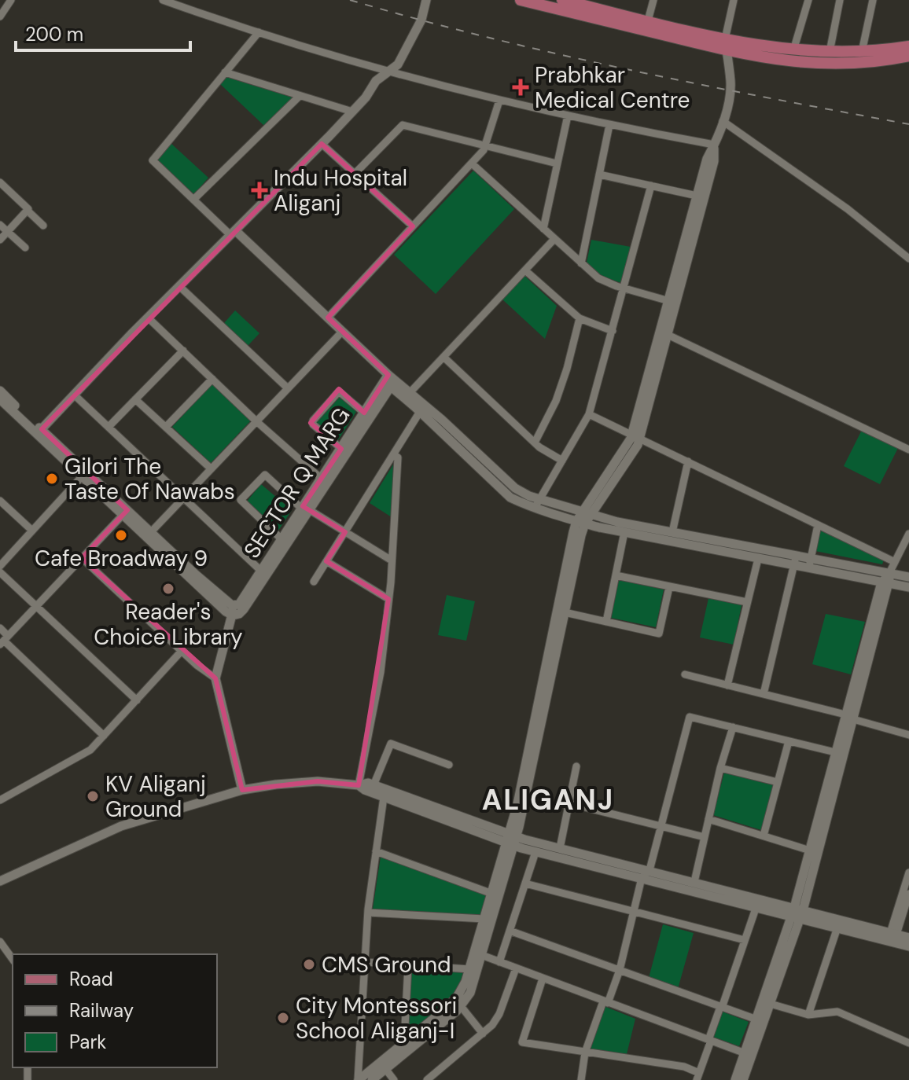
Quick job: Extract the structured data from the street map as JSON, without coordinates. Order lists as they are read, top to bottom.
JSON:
{
  "streets": {
    "street": ["SECTOR Q MARG"]
  },
  "districts": ["ALIGANJ"],
  "places": {
    "health": ["Prabhkar Medical Centre", "Indu Hospital Aliganj"],
    "other": [
      "Gilori The Taste Of Nawabs",
      "Cafe Broadway 9",
      "Reader's Choice Library",
      "KV Aliganj Ground",
      "CMS Ground",
      "City Montessori School Aliganj-I"
    ]
  },
  "legend": ["Road", "Railway", "Park"],
  "scale_bar": "200 m"
}
